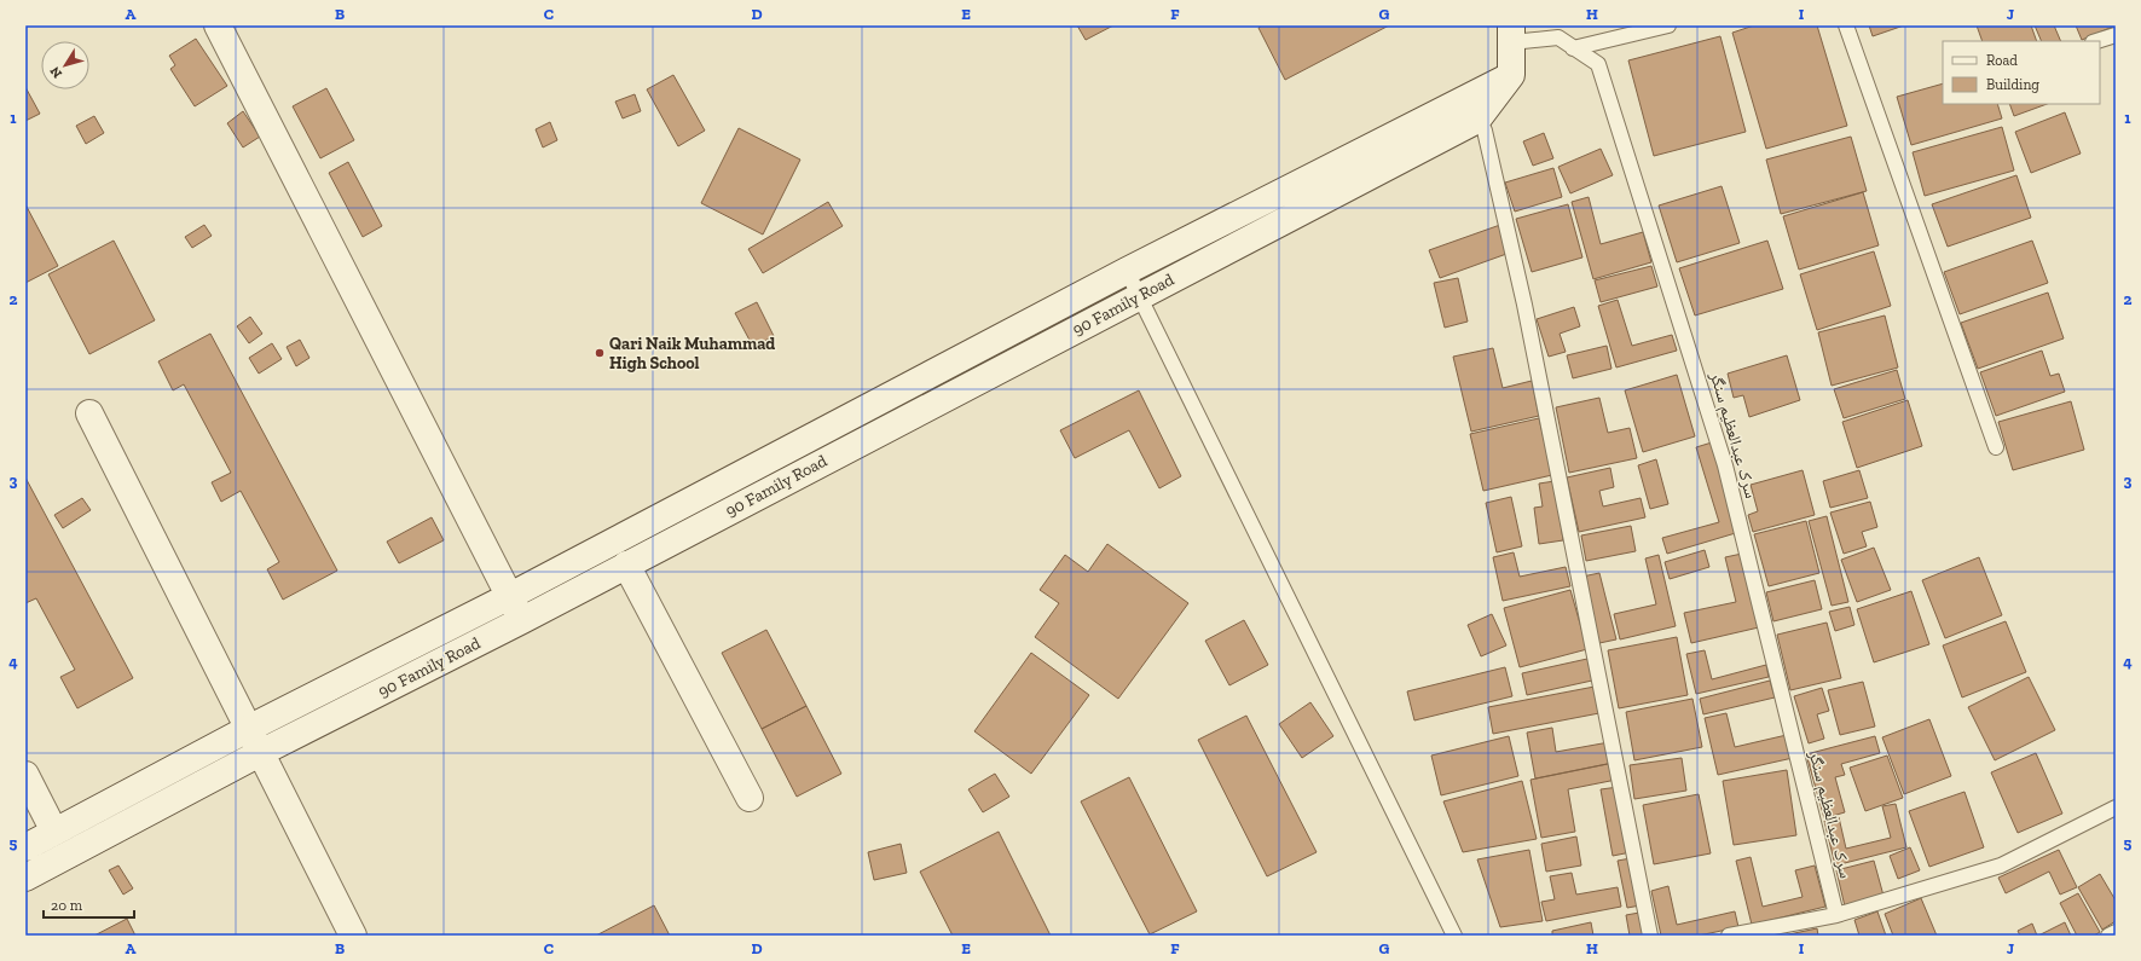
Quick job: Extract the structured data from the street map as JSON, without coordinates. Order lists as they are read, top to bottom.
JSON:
{
  "streets": {
    "street": ["90 Family Road"],
    "lane": ["سرک عبدالعظیم سنگر"]
  },
  "places": ["Qari Naik Muhammad High School"],
  "legend": ["Road", "Building"],
  "scale_bar": "20 m",
  "north": "bottom left",
  "grid": {
    "columns": [
      "A",
      "B",
      "C",
      "D",
      "E",
      "F",
      "G",
      "H",
      "I",
      "J"
    ],
    "rows": [
      "1",
      "2",
      "3",
      "4",
      "5"
    ]
  }
}
